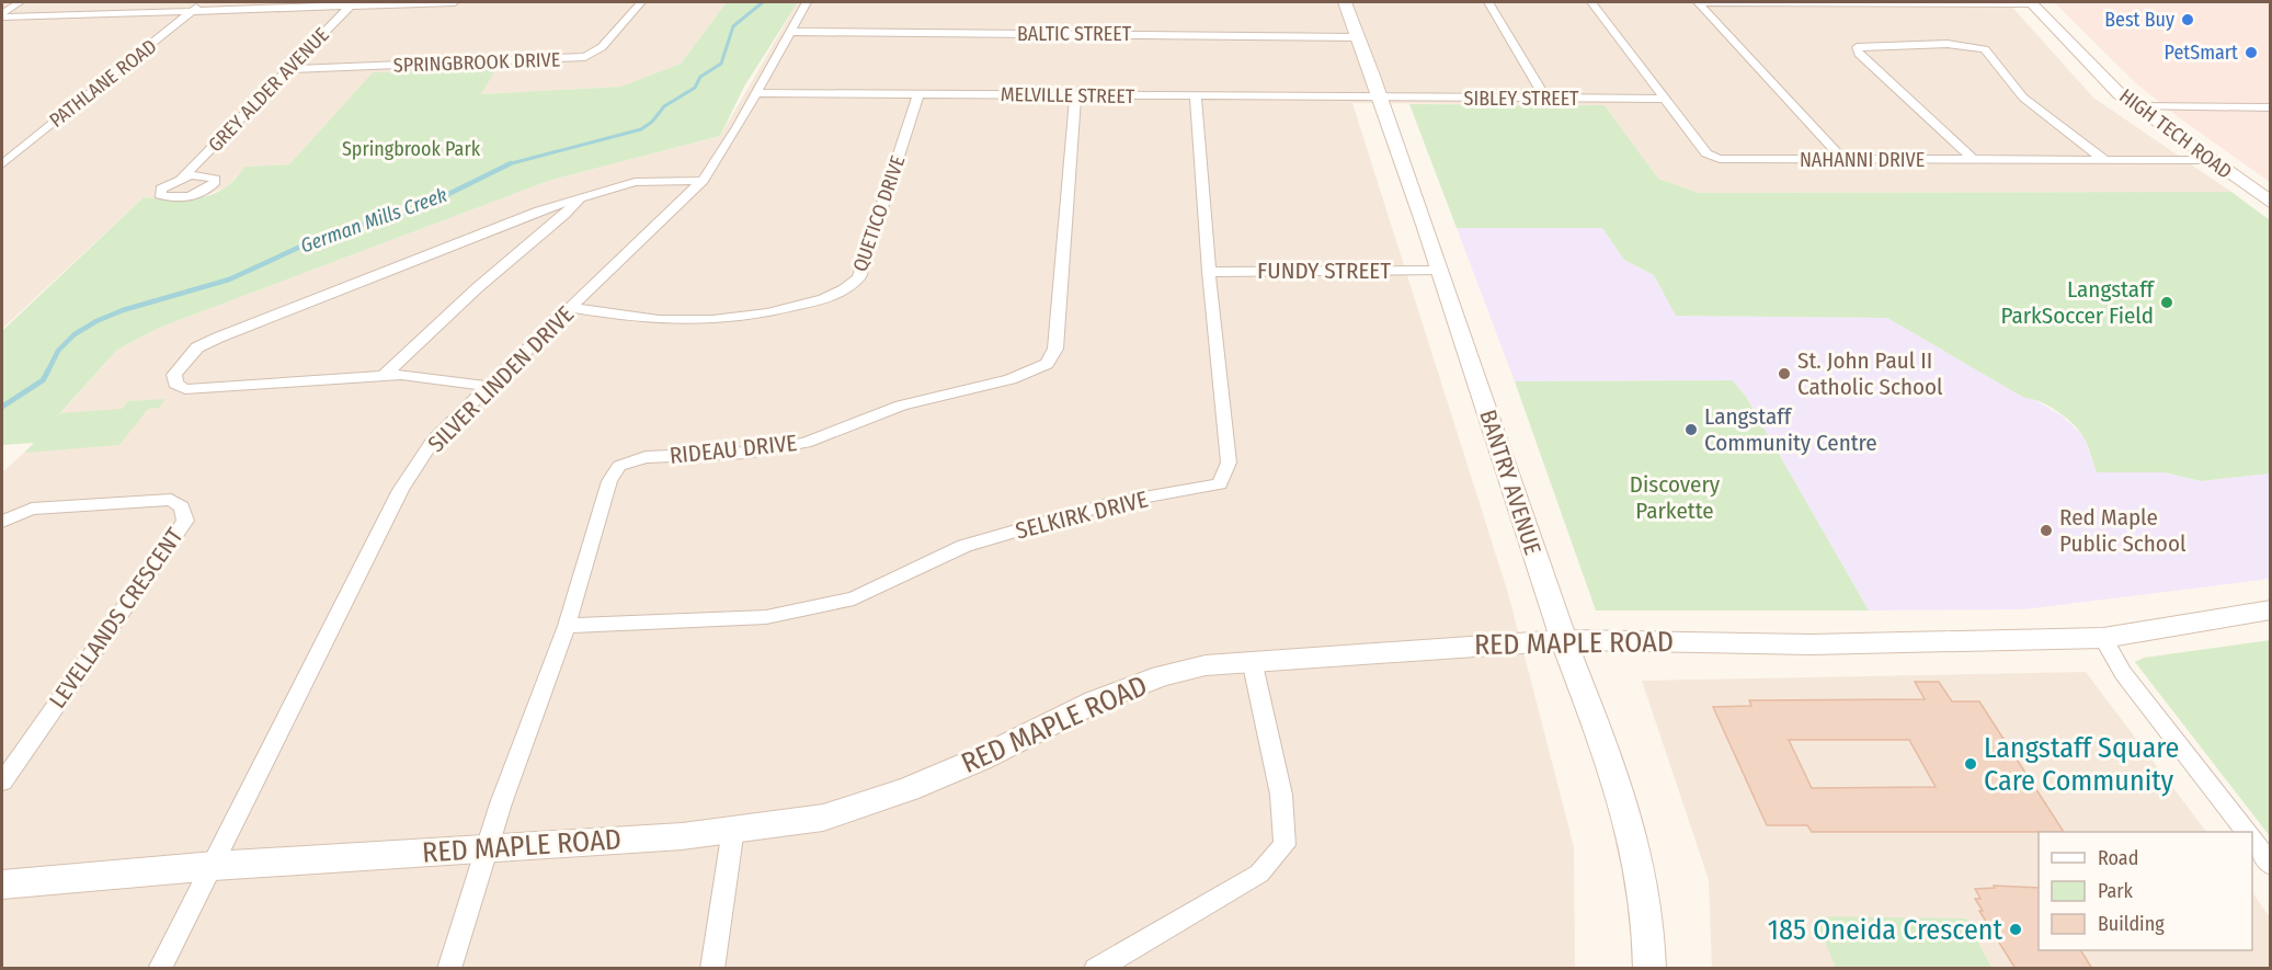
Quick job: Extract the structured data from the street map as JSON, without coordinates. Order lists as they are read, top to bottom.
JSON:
{
  "streets": {
    "street": [
      "BALTIC STREET",
      "SPRINGBROOK DRIVE",
      "PATHLANE ROAD",
      "GREY ALDER AVENUE",
      "MELVILLE STREET",
      "SIBLEY STREET",
      "HIGH TECH ROAD",
      "NAHANNI DRIVE",
      "QUETICO DRIVE",
      "FUNDY STREET",
      "SILVER LINDEN DRIVE",
      "RIDEAU DRIVE",
      "BANTRY AVENUE",
      "SELKIRK DRIVE",
      "LEVELLANDS CRESCENT",
      "RED MAPLE ROAD"
    ]
  },
  "crossings": [
    ["BALTIC STREET", "SILVER LINDEN DRIVE"],
    ["BALTIC STREET", "BANTRY AVENUE"],
    ["SPRINGBROOK DRIVE", "GREY ALDER AVENUE"],
    ["MELVILLE STREET", "SIBLEY STREET"],
    ["MELVILLE STREET", "QUETICO DRIVE"],
    ["MELVILLE STREET", "SILVER LINDEN DRIVE"],
    ["MELVILLE STREET", "RIDEAU DRIVE"],
    ["MELVILLE STREET", "BANTRY AVENUE"],
    ["MELVILLE STREET", "SELKIRK DRIVE"],
    ["SIBLEY STREET", "NAHANNI DRIVE"],
    ["SIBLEY STREET", "BANTRY AVENUE"],
    ["HIGH TECH ROAD", "NAHANNI DRIVE"],
    ["QUETICO DRIVE", "SILVER LINDEN DRIVE"],
    ["FUNDY STREET", "BANTRY AVENUE"],
    ["FUNDY STREET", "SELKIRK DRIVE"],
    ["SILVER LINDEN DRIVE", "RED MAPLE ROAD"],
    ["RIDEAU DRIVE", "SELKIRK DRIVE"],
    ["RIDEAU DRIVE", "RED MAPLE ROAD"],
    ["BANTRY AVENUE", "RED MAPLE ROAD"]
  ],
  "water": ["German Mills Creek"],
  "parks": ["Springbrook Park", "Discovery Parkette"],
  "places": [
    "Best Buy",
    "PetSmart",
    "Langstaff ParkSoccer Field",
    "St. John Paul II Catholic School",
    "Langstaff Community Centre",
    "Red Maple Public School",
    "Langstaff Square Care Community",
    "185 Oneida Crescent"
  ],
  "legend": ["Road", "Park", "Building"]
}
